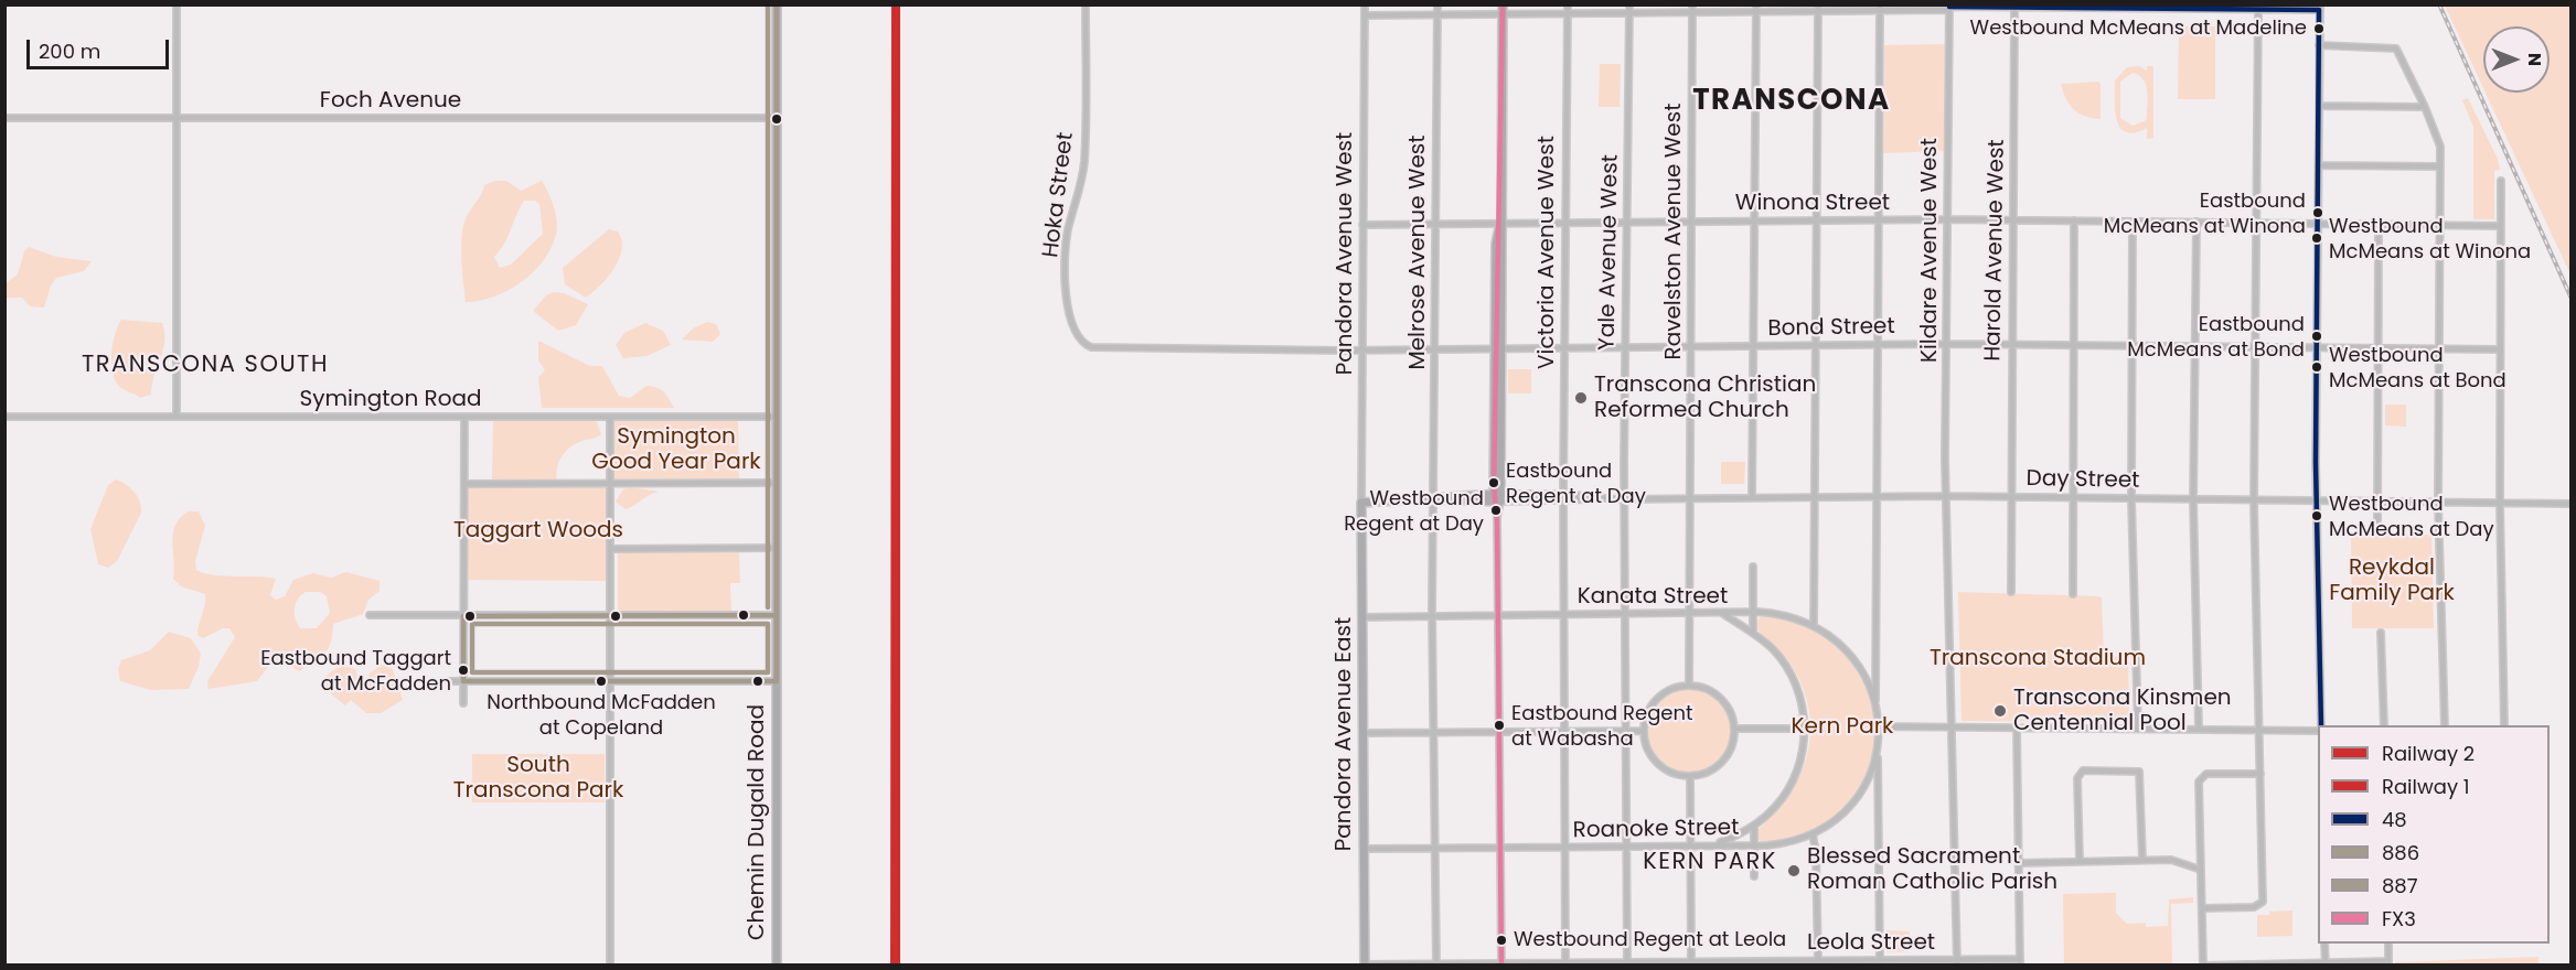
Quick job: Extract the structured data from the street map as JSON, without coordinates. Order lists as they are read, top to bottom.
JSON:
{
  "streets": {
    "main road": ["Day Street", "Pandora Avenue East", "Chemin Dugald Road"],
    "street": [
      "Foch Avenue",
      "Hoka Street",
      "Winona Street",
      "Ravelston Avenue West",
      "Kildare Avenue West",
      "Harold Avenue West",
      "Melrose Avenue West",
      "Victoria Avenue West",
      "Yale Avenue West",
      "Pandora Avenue West",
      "Bond Street",
      "Symington Road",
      "Kanata Street",
      "Roanoke Street",
      "Leola Street"
    ]
  },
  "crossings": [
    ["Foch Avenue", "Chemin Dugald Road"],
    ["Hoka Street", "Pandora Avenue West"],
    ["Hoka Street", "Bond Street"],
    ["Winona Street", "Ravelston Avenue West"],
    ["Winona Street", "Kildare Avenue West"],
    ["Winona Street", "Harold Avenue West"],
    ["Winona Street", "Melrose Avenue West"],
    ["Winona Street", "Victoria Avenue West"],
    ["Winona Street", "Yale Avenue West"],
    ["Winona Street", "Pandora Avenue West"],
    ["Ravelston Avenue West", "Bond Street"],
    ["Ravelston Avenue West", "Day Street"],
    ["Ravelston Avenue West", "Kanata Street"],
    ["Kildare Avenue West", "Bond Street"],
    ["Kildare Avenue West", "Day Street"],
    ["Kildare Avenue West", "Leola Street"],
    ["Harold Avenue West", "Bond Street"],
    ["Harold Avenue West", "Day Street"],
    ["Melrose Avenue West", "Bond Street"],
    ["Melrose Avenue West", "Day Street"],
    ["Melrose Avenue West", "Kanata Street"],
    ["Melrose Avenue West", "Roanoke Street"],
    ["Melrose Avenue West", "Leola Street"],
    ["Victoria Avenue West", "Bond Street"],
    ["Victoria Avenue West", "Day Street"],
    ["Victoria Avenue West", "Kanata Street"],
    ["Victoria Avenue West", "Roanoke Street"],
    ["Victoria Avenue West", "Leola Street"],
    ["Yale Avenue West", "Bond Street"],
    ["Yale Avenue West", "Day Street"],
    ["Yale Avenue West", "Kanata Street"],
    ["Yale Avenue West", "Roanoke Street"],
    ["Yale Avenue West", "Leola Street"],
    ["Pandora Avenue West", "Bond Street"],
    ["Pandora Avenue West", "Day Street"],
    ["Pandora Avenue West", "Pandora Avenue East"],
    ["Symington Road", "Chemin Dugald Road"],
    ["Day Street", "Pandora Avenue East"],
    ["Kanata Street", "Pandora Avenue East"],
    ["Kanata Street", "Roanoke Street"],
    ["Pandora Avenue East", "Roanoke Street"],
    ["Pandora Avenue East", "Leola Street"]
  ],
  "districts": ["TRANSCONA", "TRANSCONA SOUTH", "KERN PARK"],
  "parks": [
    "Symington Good Year Park",
    "Taggart Woods",
    "Reykdal Family Park",
    "Transcona Stadium",
    "Kern Park",
    "South Transcona Park"
  ],
  "places": [
    "Westbound McMeans at Madeline",
    "Eastbound McMeans at Winona",
    "Westbound McMeans at Winona",
    "Eastbound McMeans at Bond",
    "Westbound McMeans at Bond",
    "Transcona Christian Reformed Church",
    "Eastbound Regent at Day",
    "Westbound Regent at Day",
    "Westbound McMeans at Day",
    "Eastbound Taggart at McFadden",
    "Northbound McFadden at Copeland",
    "Transcona Kinsmen Centennial Pool",
    "Eastbound Regent at Wabasha",
    "Blessed Sacrament Roman Catholic Parish",
    "Westbound Regent at Leola"
  ],
  "lines": [
    "rail line 2",
    "rail line 1",
    "transit line 886",
    "transit line 887",
    "transit line FX3",
    "transit line 48"
  ],
  "legend": [
    "Railway 2",
    "Railway 1",
    "48",
    "886",
    "887",
    "FX3"
  ],
  "scale_bar": "200 m",
  "north": "right"
}
